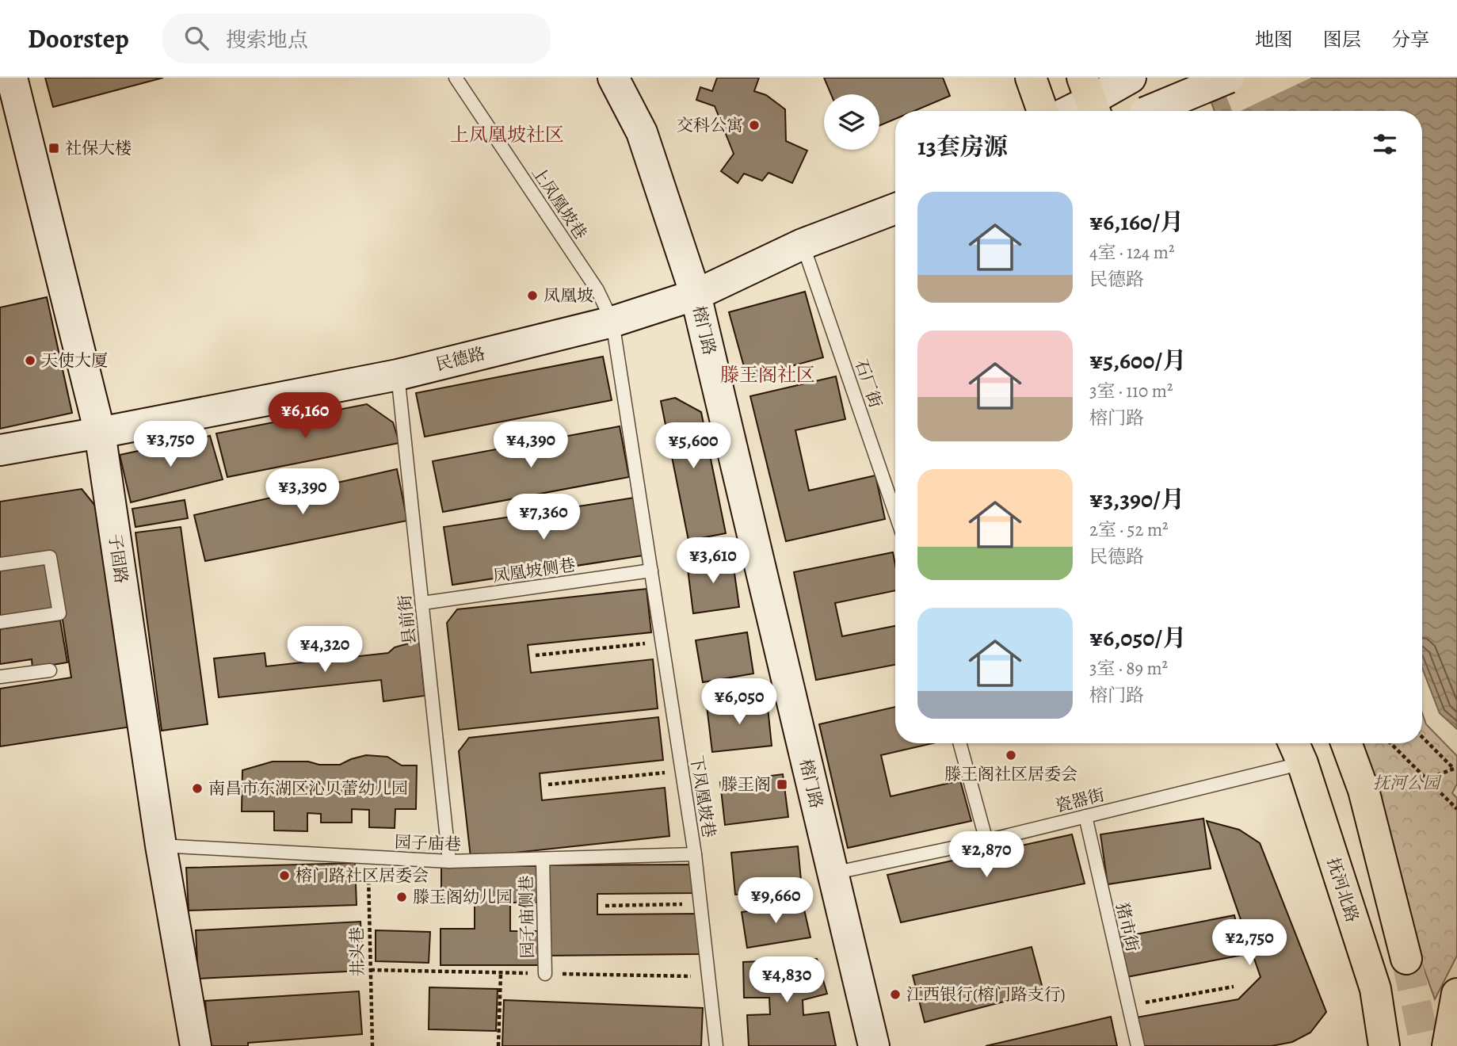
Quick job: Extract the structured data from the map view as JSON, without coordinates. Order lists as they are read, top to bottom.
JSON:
{
  "streets": {
    "main road": ["抚河北路"],
    "street": ["榕门路", "民德路", "子固路"],
    "lane": [
      "上凤凰坡巷",
      "石厂街",
      "凤凰坡侧巷",
      "县前街",
      "下凤凰坡巷",
      "瓷器街",
      "园子庙巷",
      "园子庙侧巷",
      "猪市街"
    ],
    "path": ["井头巷"]
  },
  "crossings": [
    ["上凤凰坡巷", "民德路"],
    ["上凤凰坡巷", "下凤凰坡巷"],
    ["榕门路", "民德路"],
    ["榕门路", "瓷器街"],
    ["民德路", "石厂街"],
    ["民德路", "子固路"],
    ["民德路", "县前街"],
    ["民德路", "下凤凰坡巷"],
    ["子固路", "园子庙巷"],
    ["凤凰坡侧巷", "县前街"],
    ["凤凰坡侧巷", "下凤凰坡巷"],
    ["县前街", "园子庙巷"],
    ["下凤凰坡巷", "园子庙巷"],
    ["瓷器街", "抚河北路"],
    ["瓷器街", "猪市街"],
    ["园子庙巷", "园子庙侧巷"],
    ["园子庙巷", "井头巷"]
  ],
  "districts": ["上凤凰坡社区", "滕王阁社区"],
  "parks": ["抚河公园"],
  "places": {
    "other": [
      "交科公寓",
      "凤凰坡",
      "天使大厦",
      "滕王阁社区居委会",
      "南昌市东湖区沁贝蕾幼儿园",
      "榕门路社区居委会",
      "滕王阁幼儿园",
      "江西银行(榕门路支行)"
    ],
    "transit": ["社保大楼", "滕王阁"]
  },
  "page": {
    "header": "Doorstep",
    "search": "搜索地点",
    "nav": ["地图", "图层", "分享"],
    "heading": "13套房源",
    "list": [
      {
        "name": "¥6,160/月",
        "note": "4室 · 124 m² · 民德路"
      },
      {
        "name": "¥5,600/月",
        "note": "3室 · 110 m² · 榕门路"
      },
      {
        "name": "¥3,390/月",
        "note": "2室 · 52 m² · 民德路"
      },
      {
        "name": "¥6,050/月",
        "note": "3室 · 89 m² · 榕门路"
      }
    ],
    "price": [
      "¥6,160",
      "¥3,750",
      "¥4,390",
      "¥5,600",
      "¥3,390",
      "¥7,360",
      "¥3,610",
      "¥4,320",
      "¥6,050",
      "¥2,870",
      "¥9,660",
      "¥2,750",
      "¥4,830"
    ]
  }
}
